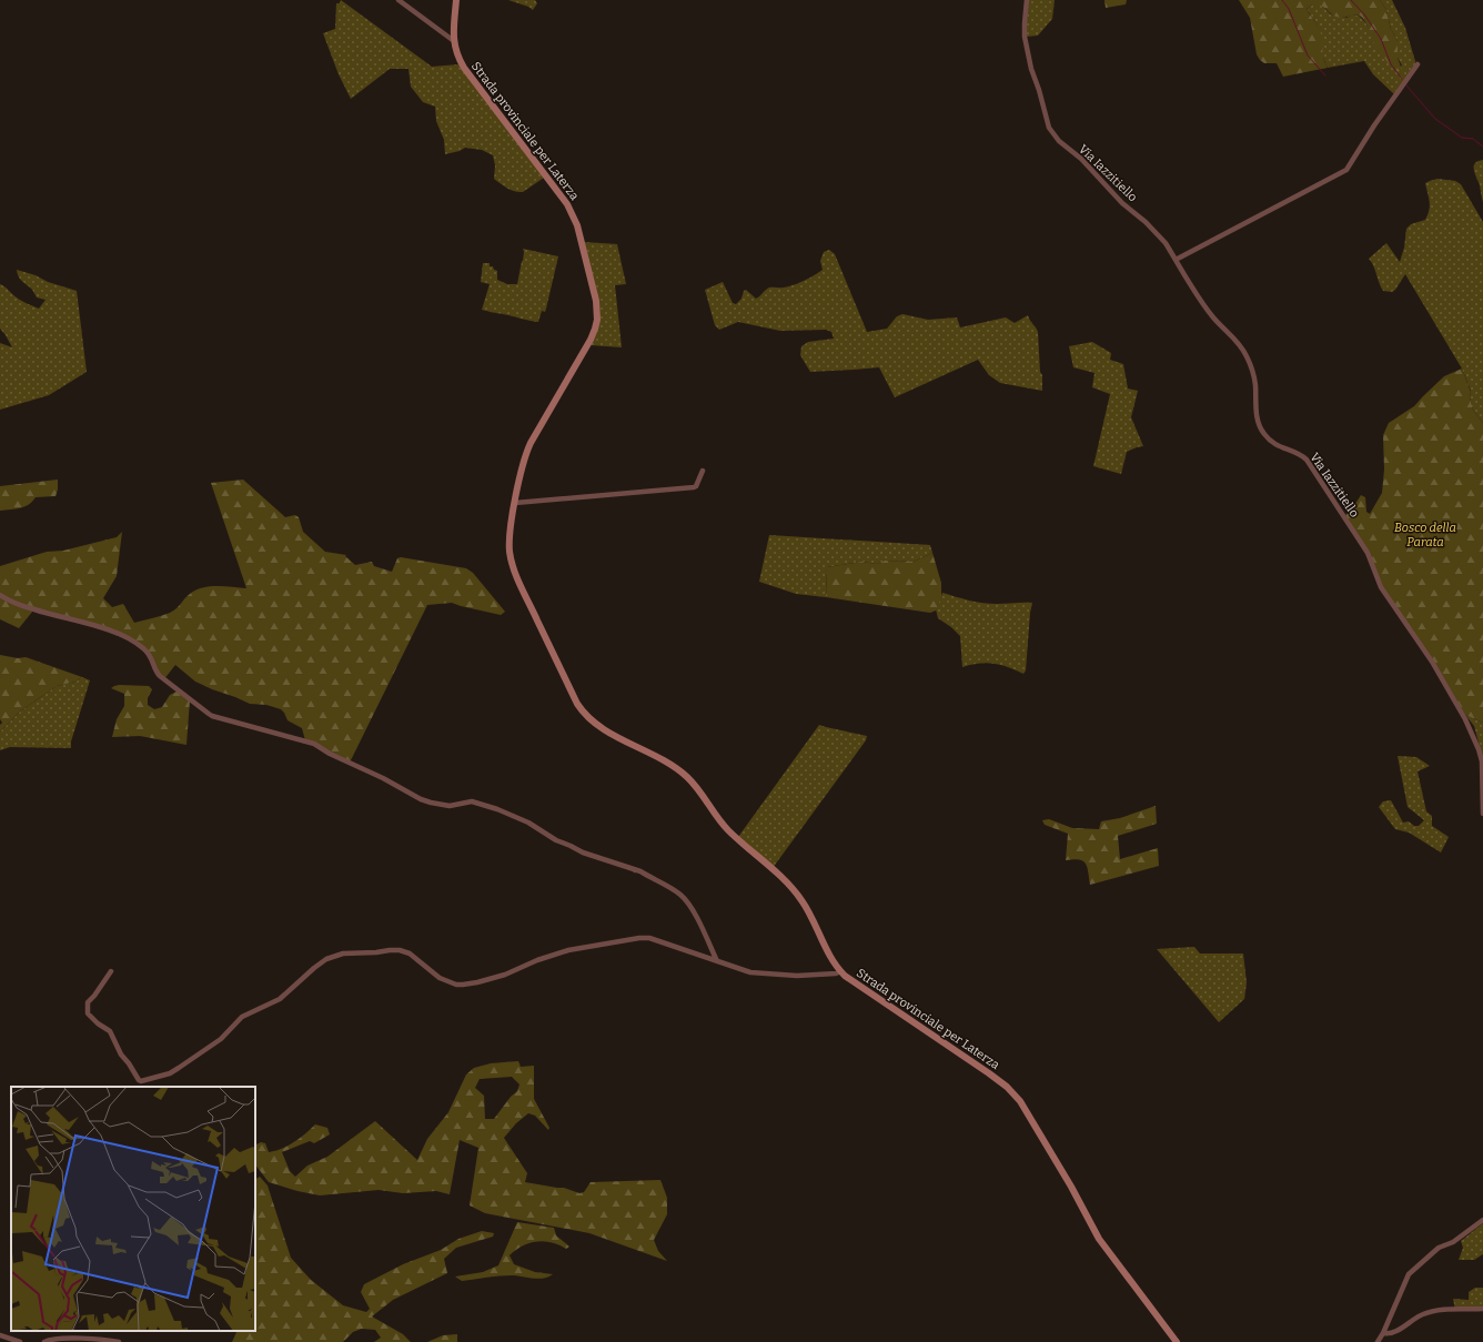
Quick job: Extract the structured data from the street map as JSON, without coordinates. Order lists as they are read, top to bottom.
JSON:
{
  "streets": {
    "main road": ["Strada provinciale per Laterza"],
    "street": ["Via Iazzitiello"]
  },
  "parks": ["Bosco della Parata"]
}
